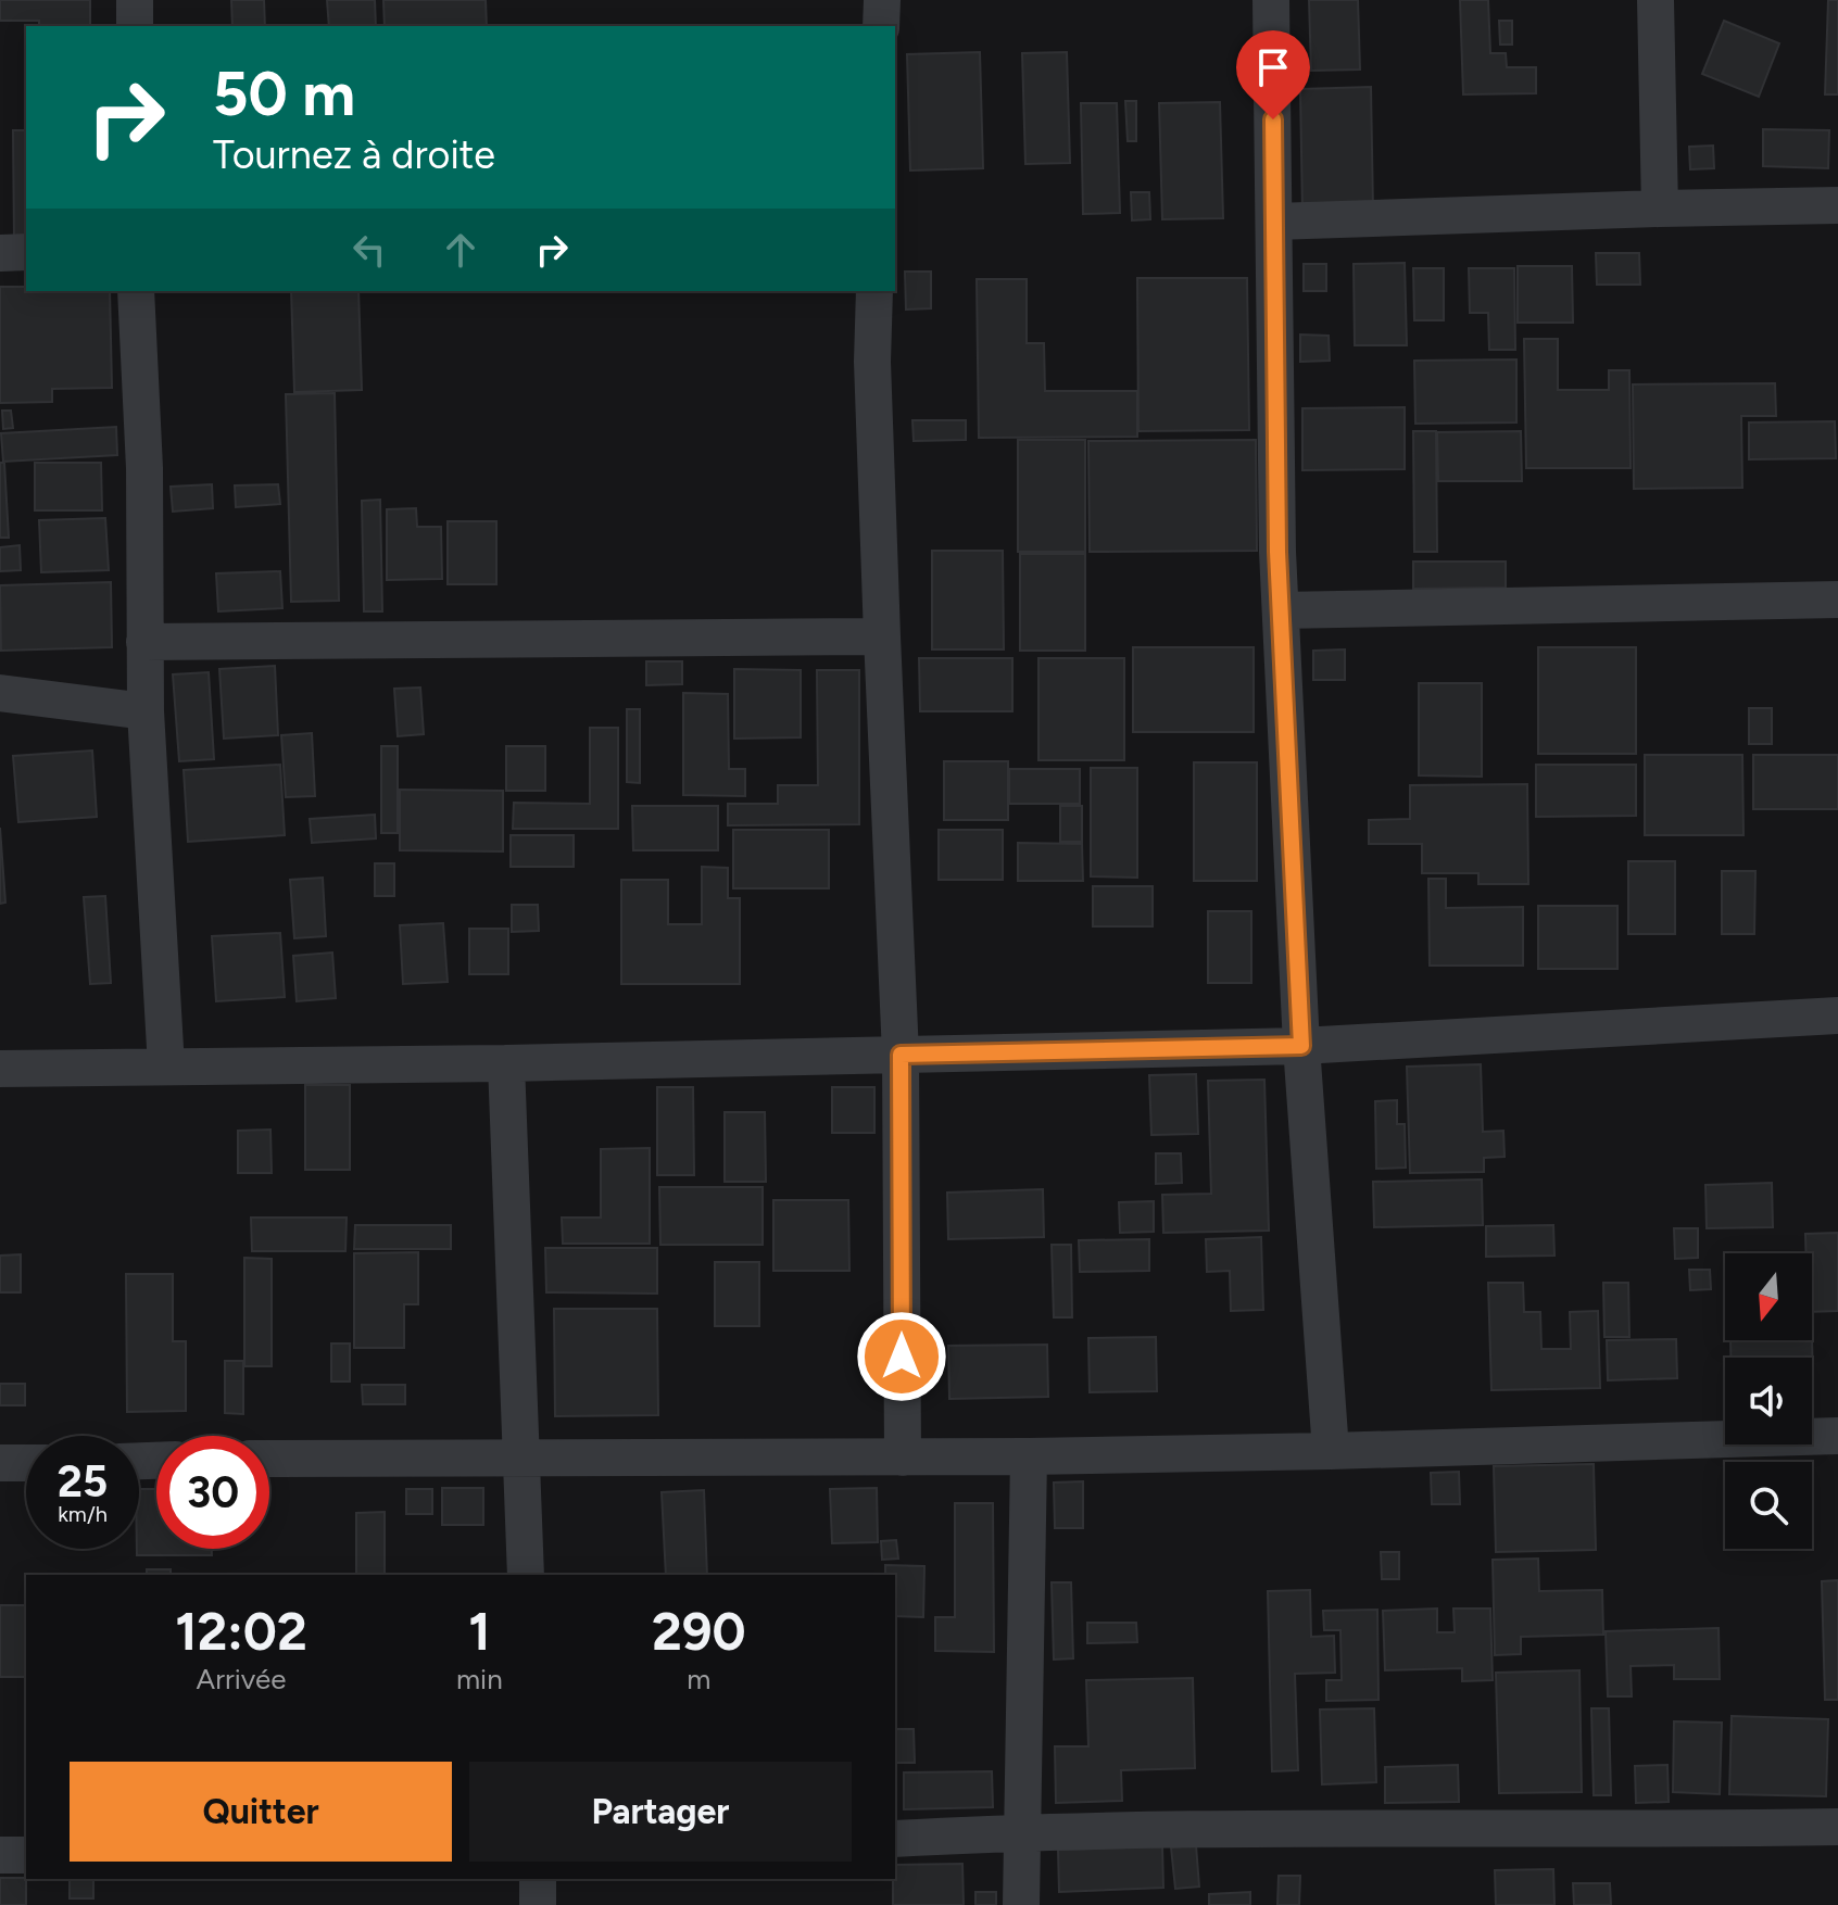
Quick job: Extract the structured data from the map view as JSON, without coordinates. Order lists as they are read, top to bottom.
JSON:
{
  "north": "bottom",
  "page": {
    "turn": ["50 m", "Tournez à droite"],
    "speed": "25 km/h",
    "limit": "30",
    "eta": [
      "12:02",
      "Arrivée",
      "1",
      "min",
      "290",
      "m"
    ],
    "buttons": ["Quitter", "Partager"]
  }
}
